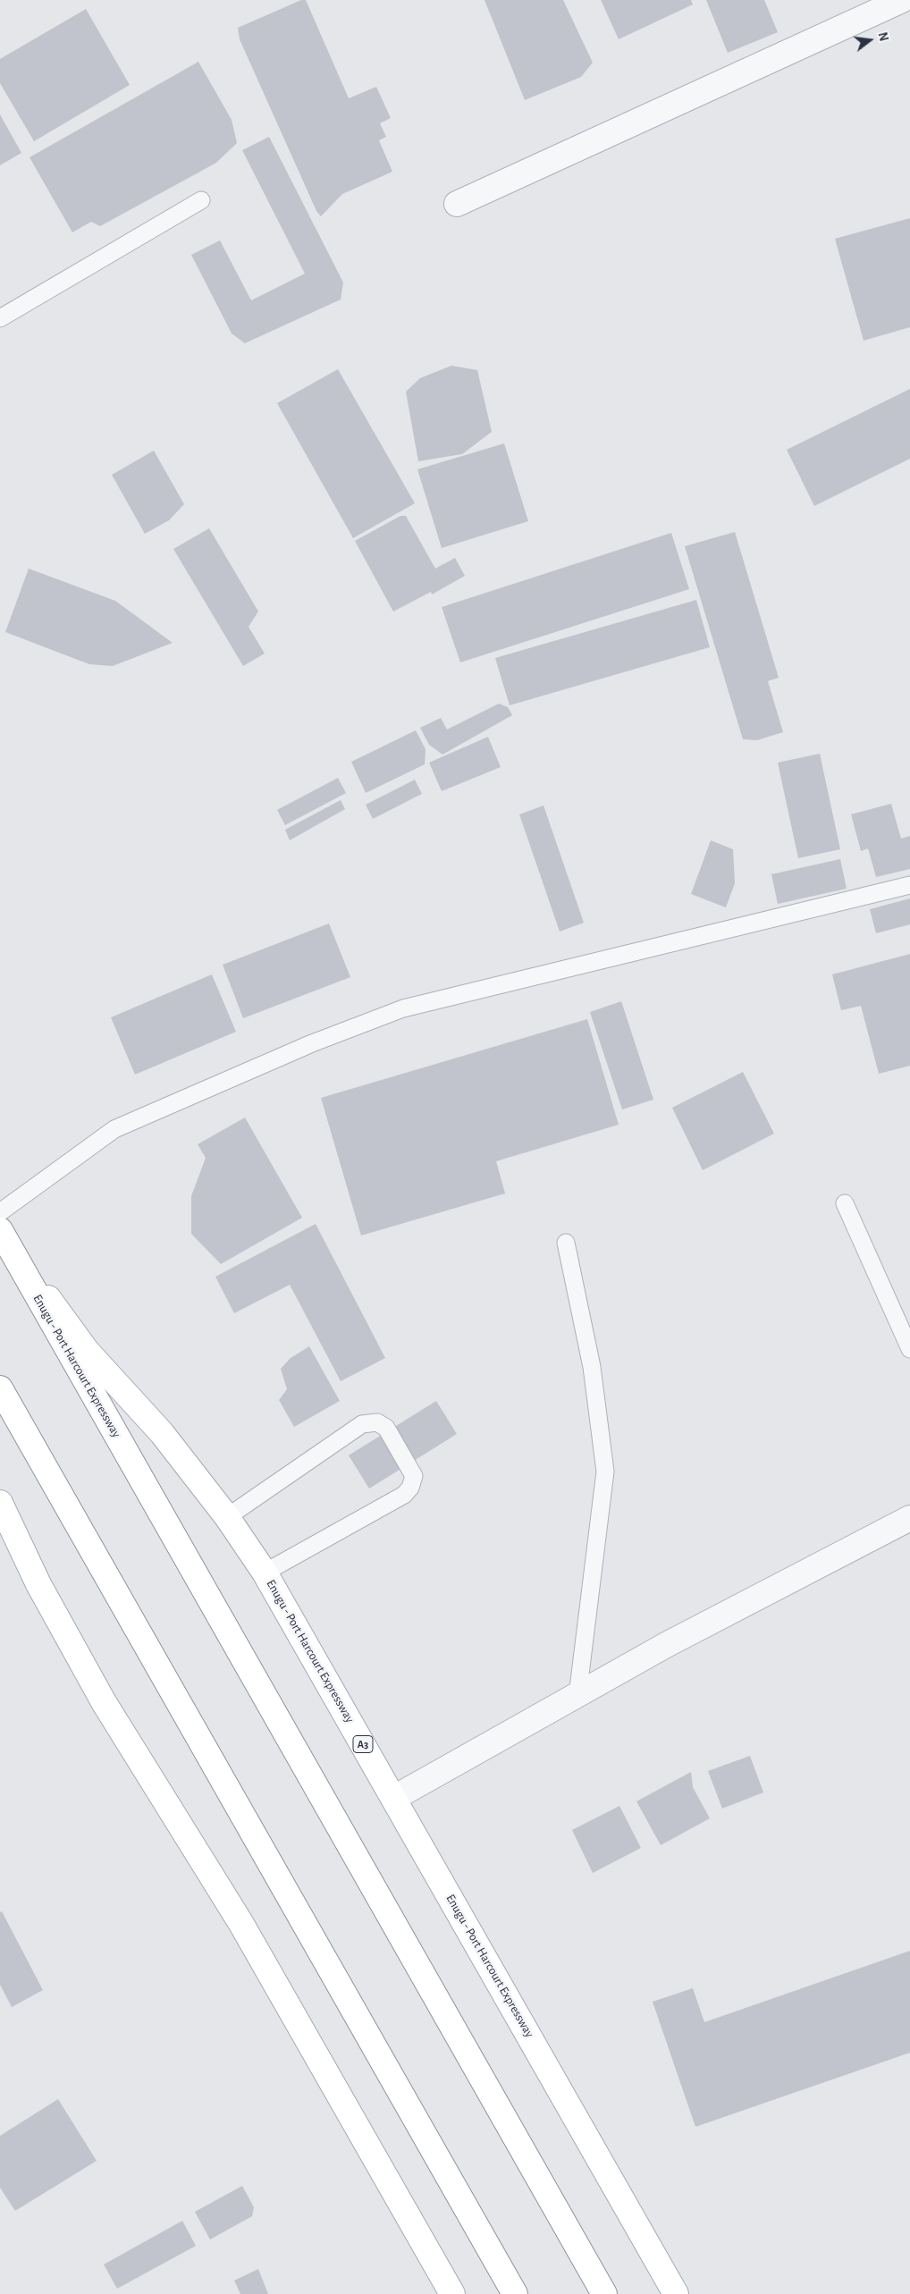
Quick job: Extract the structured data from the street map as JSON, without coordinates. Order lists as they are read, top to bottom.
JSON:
{
  "streets": {
    "main road": ["Enugu - Port Harcourt Expressway", "A3"]
  },
  "north": "right"
}
